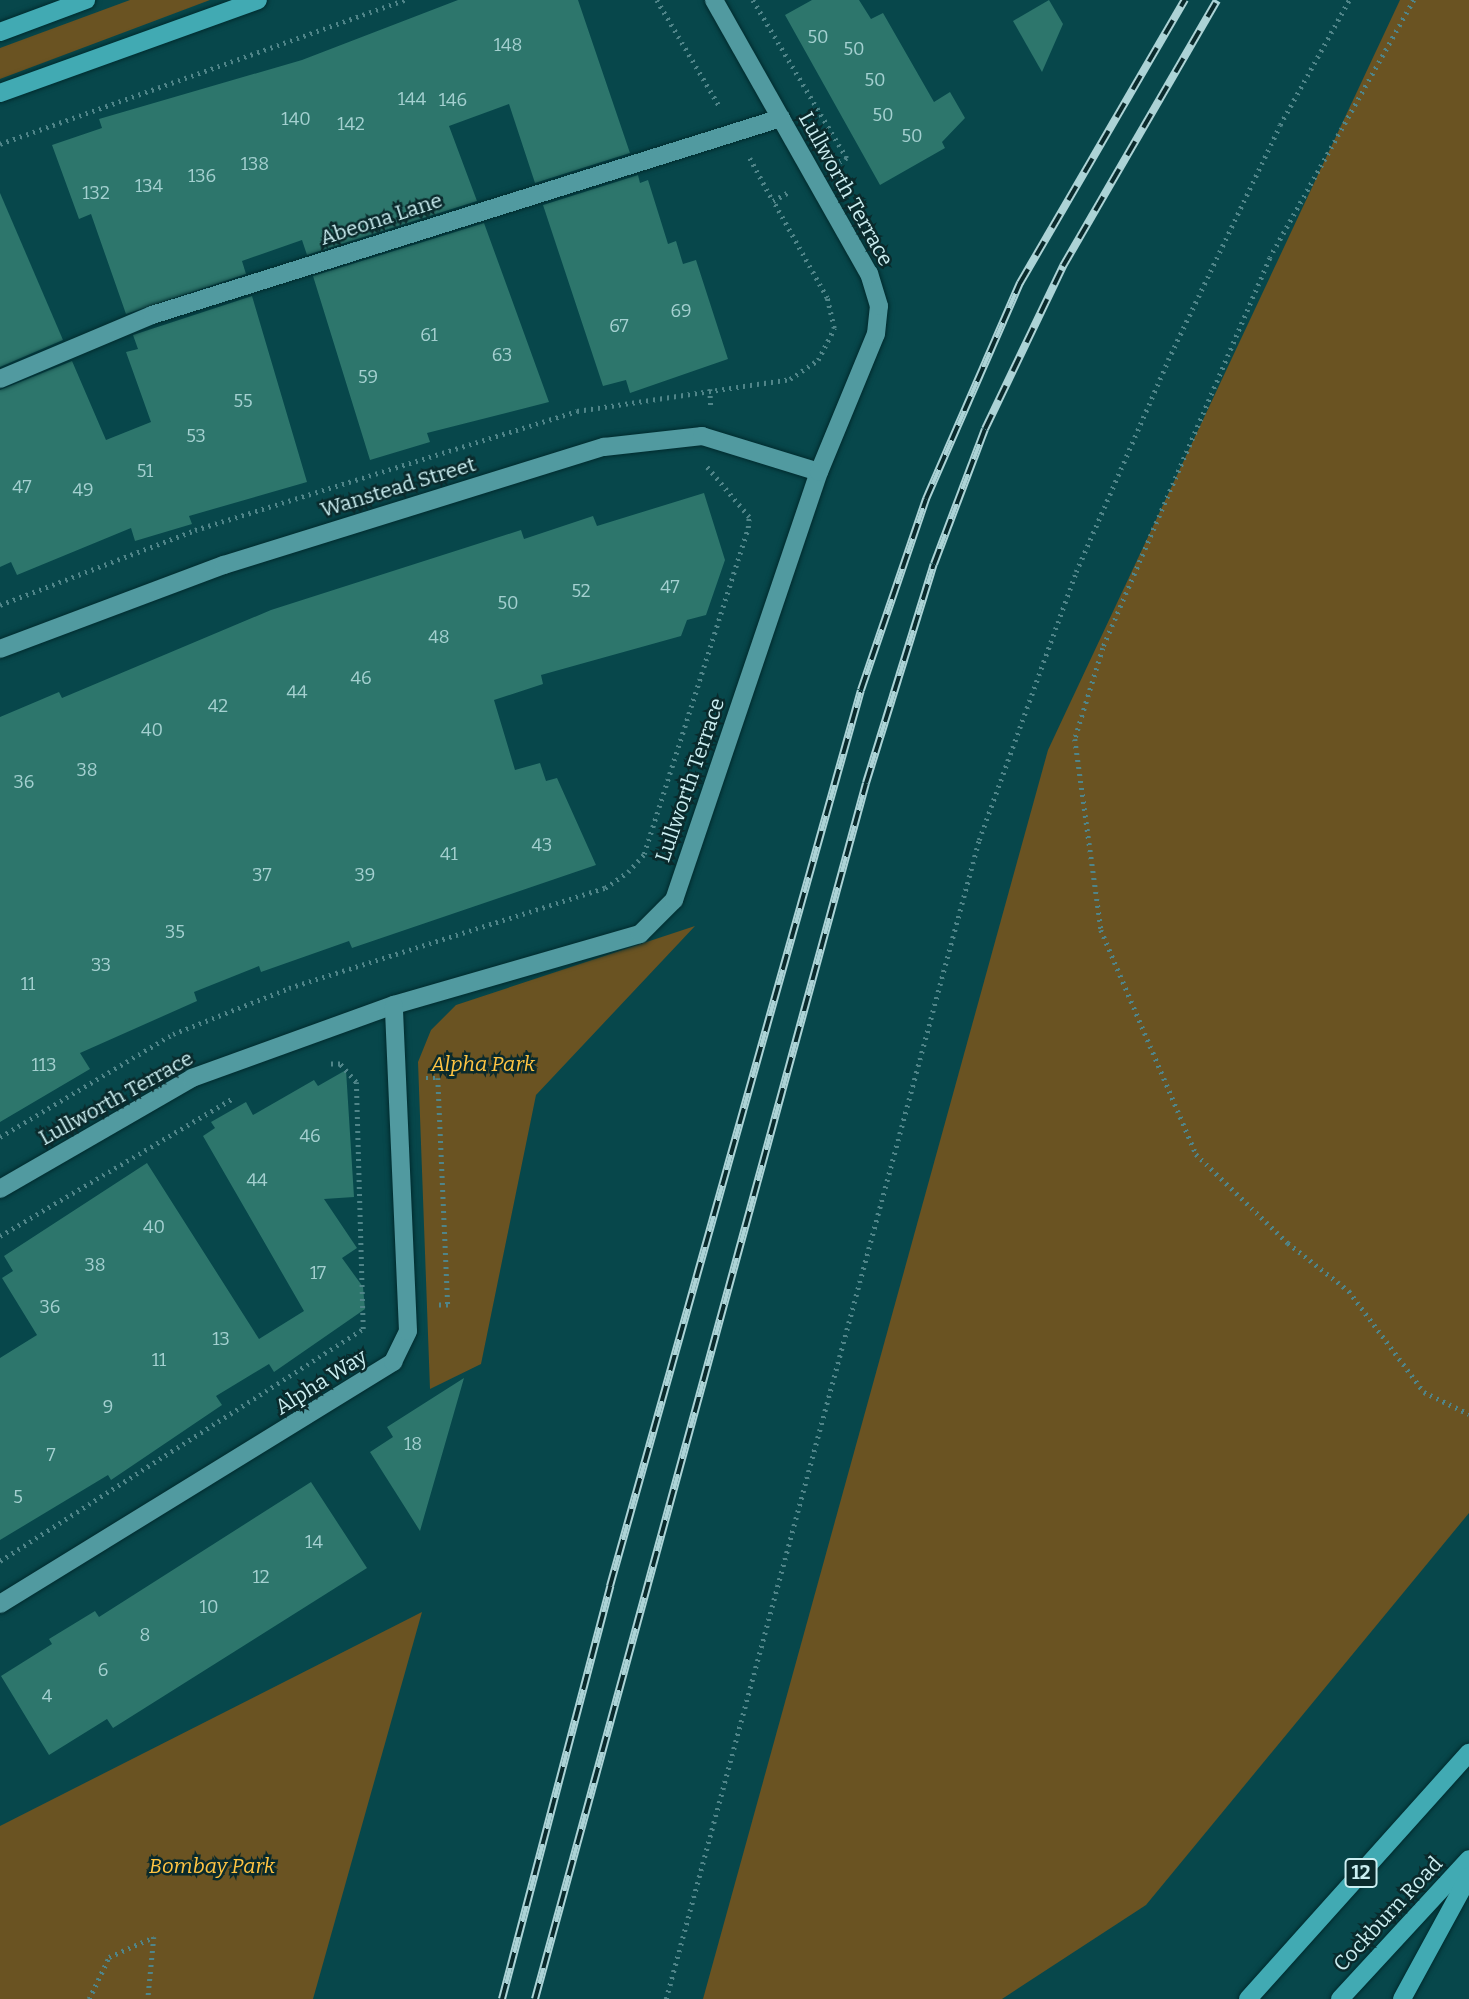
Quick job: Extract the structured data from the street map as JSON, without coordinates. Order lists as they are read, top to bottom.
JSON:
{
  "streets": {
    "main road": ["12", "Cockburn Road"],
    "street": [
      "Lullworth Terrace",
      "Abeona Lane",
      "Wanstead Street",
      "Alpha Way"
    ]
  },
  "crossings": [
    ["Lullworth Terrace", "Abeona Lane"],
    ["Lullworth Terrace", "Wanstead Street"],
    ["Lullworth Terrace", "Alpha Way"]
  ],
  "parks": ["Alpha Park", "Bombay Park"],
  "house_numbers": [
    "50",
    "148",
    "50",
    "50",
    "144",
    "146",
    "50",
    "140",
    "142",
    "50",
    "138",
    "136",
    "134",
    "132",
    "69",
    "67",
    "61",
    "63",
    "59",
    "55",
    "53",
    "51",
    "47",
    "49",
    "47",
    "52",
    "50",
    "48",
    "46",
    "44",
    "42",
    "40",
    "38",
    "36",
    "43",
    "41",
    "37",
    "39",
    "35",
    "33",
    "11",
    "113",
    "46",
    "44",
    "40",
    "38",
    "17",
    "36",
    "13",
    "11",
    "9",
    "18",
    "7",
    "5",
    "14",
    "12",
    "10",
    "8",
    "6",
    "4"
  ]
}
